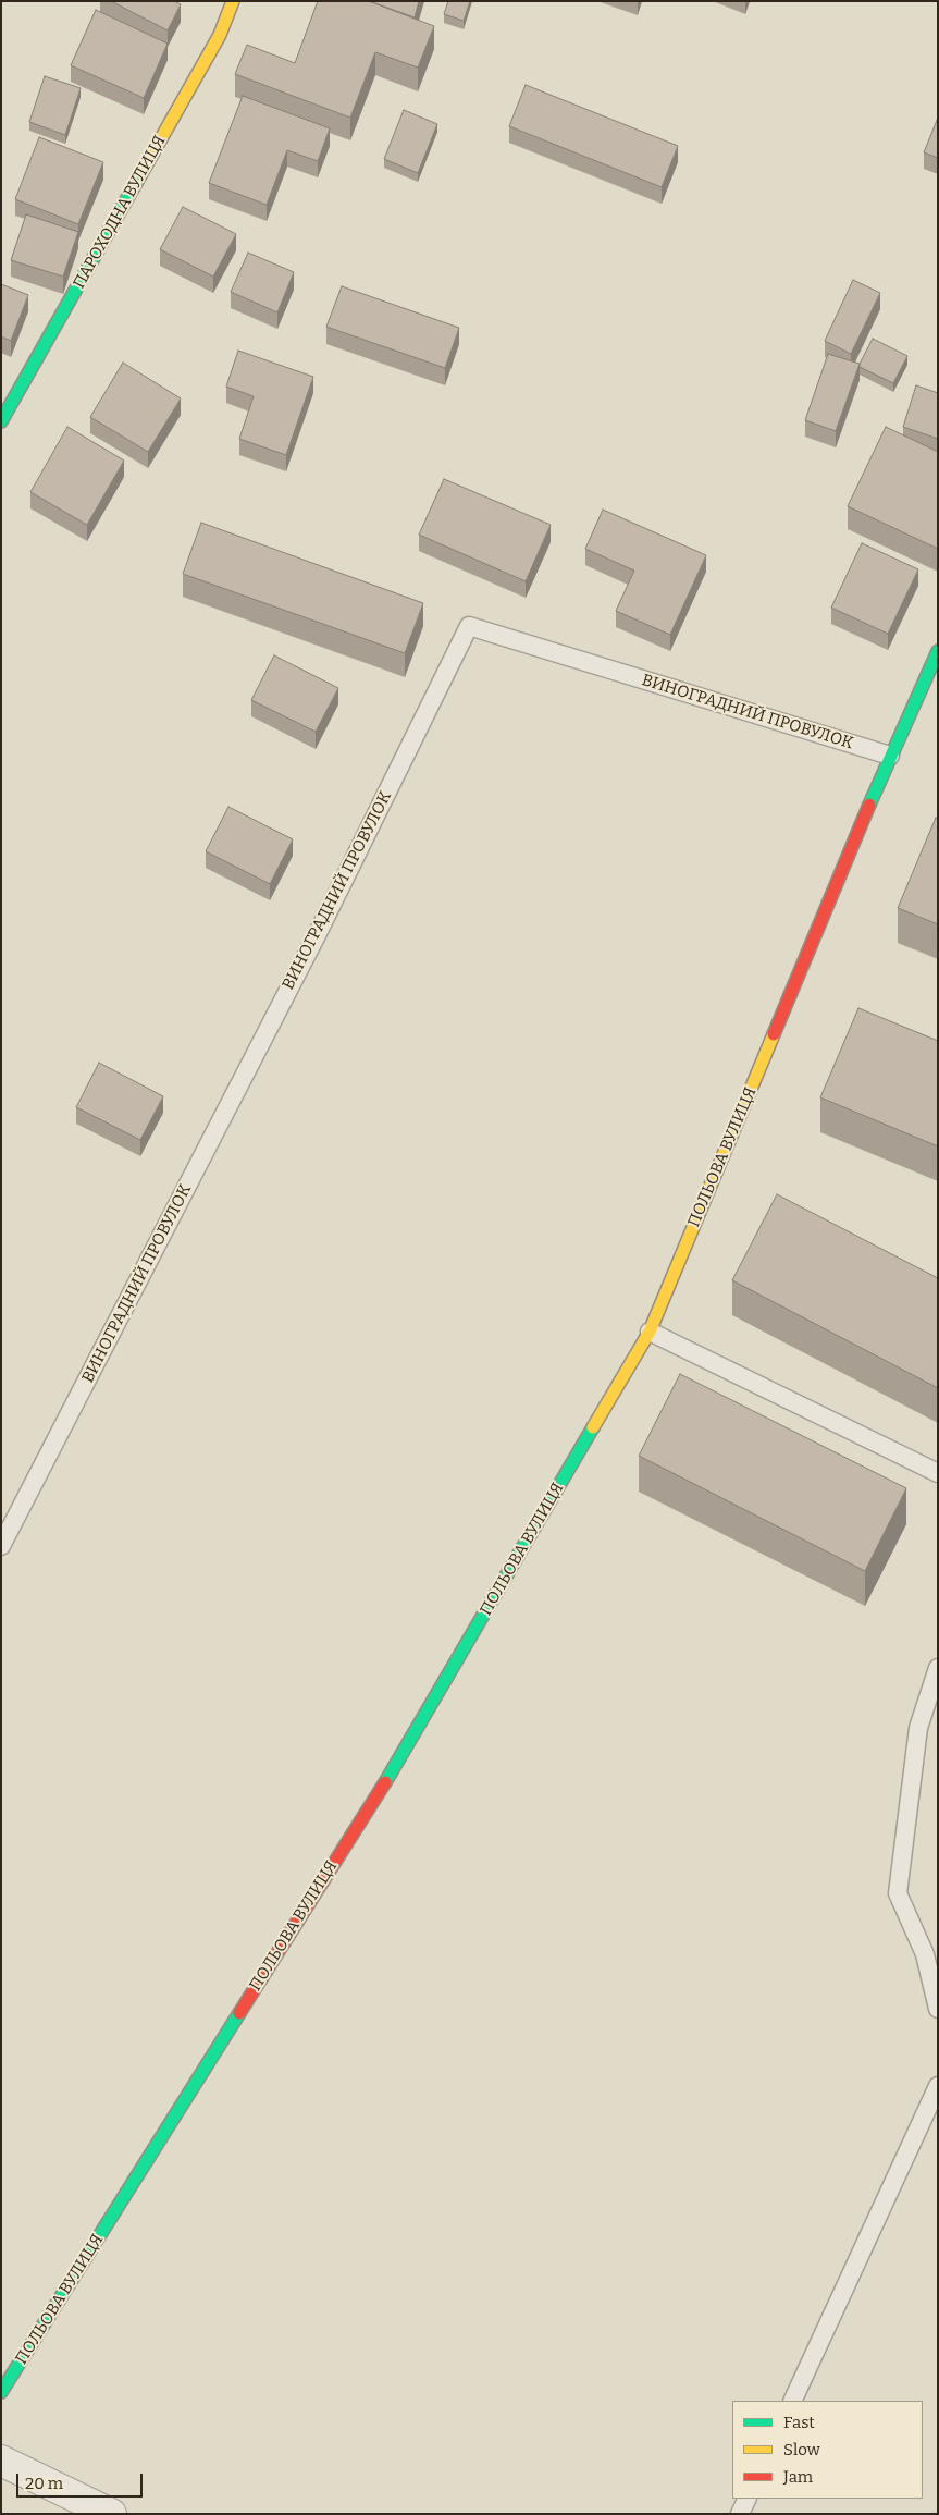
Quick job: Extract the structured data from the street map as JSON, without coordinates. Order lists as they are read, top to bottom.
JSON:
{
  "streets": {
    "street": ["ПАРОХОДНА ВУЛИЦЯ", "ПОЛЬОВА ВУЛИЦЯ"],
    "lane": ["ВИНОГРАДНИЙ ПРОВУЛОК"]
  },
  "crossings": [
    ["ВИНОГРАДНИЙ ПРОВУЛОК", "ПОЛЬОВА ВУЛИЦЯ"]
  ],
  "legend": ["Fast", "Slow", "Jam"],
  "scale_bar": "20 m"
}
